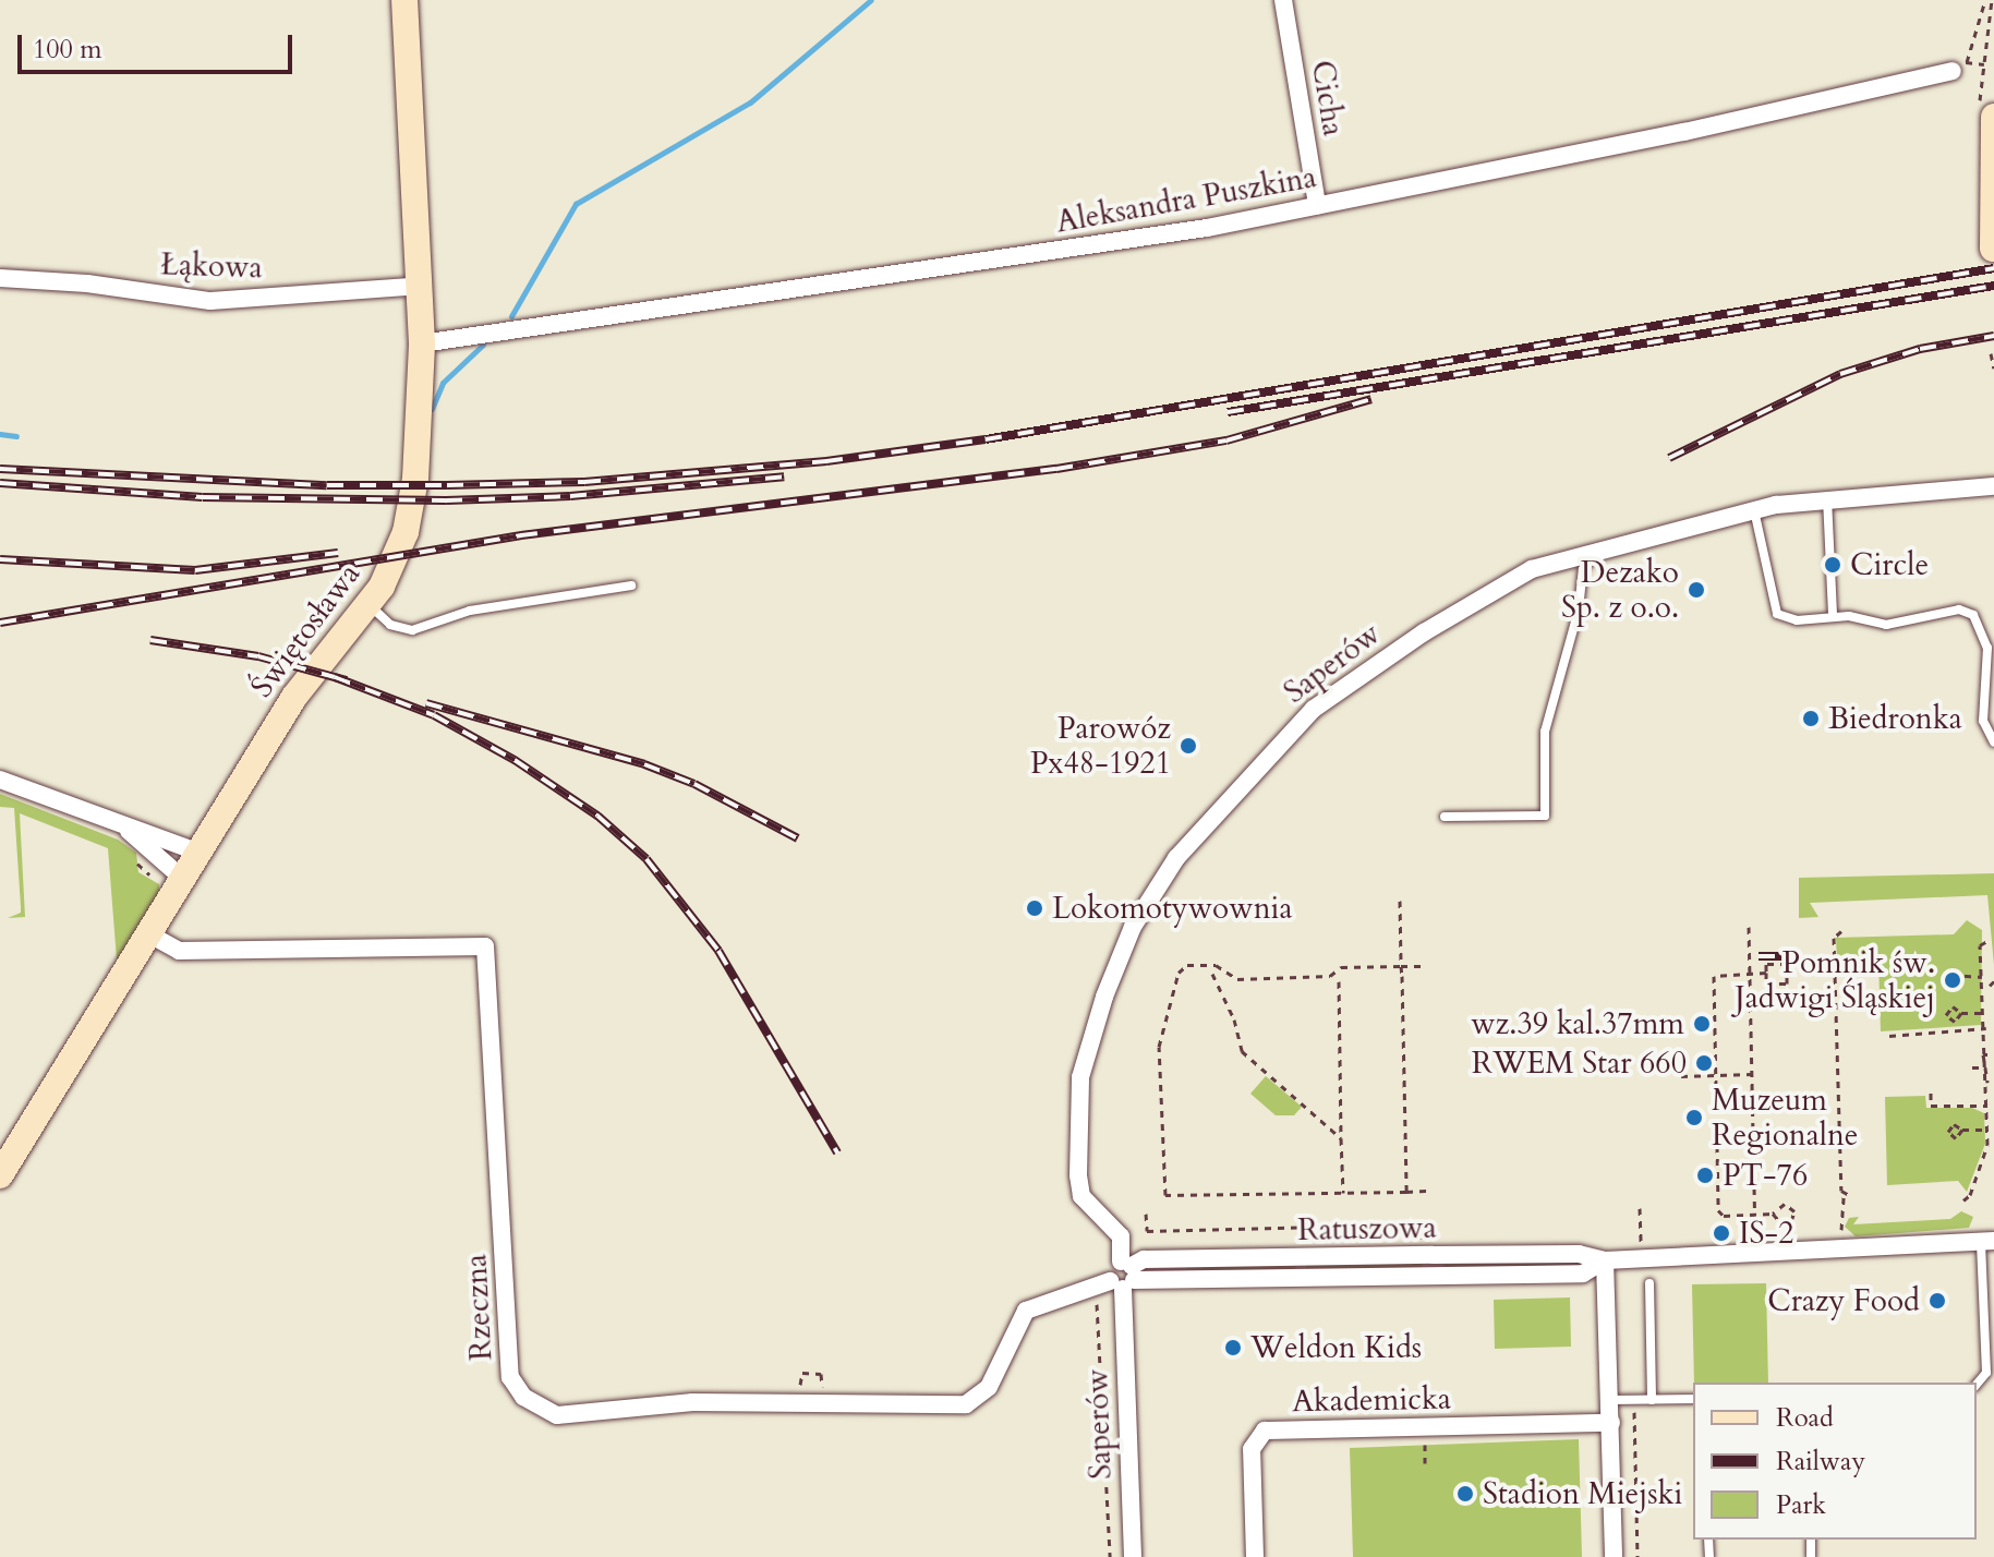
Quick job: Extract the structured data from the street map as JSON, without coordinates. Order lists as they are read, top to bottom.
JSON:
{
  "streets": {
    "street": [
      "Cicha",
      "Aleksandra Puszkina",
      "Łąkowa",
      "Świętosława",
      "Saperów",
      "Ratuszowa",
      "Rzeczna",
      "Akademicka"
    ]
  },
  "crossings": [
    ["Cicha", "Aleksandra Puszkina"],
    ["Aleksandra Puszkina", "Świętosława"],
    ["Łąkowa", "Świętosława"],
    ["Świętosława", "Rzeczna"],
    ["Saperów", "Ratuszowa"],
    ["Saperów", "Rzeczna"],
    ["Ratuszowa", "Rzeczna"]
  ],
  "places": [
    "Circle",
    "Dezako Sp. z o.o.",
    "Biedronka",
    "Parowóz Px48-1921",
    "Lokomotywownia",
    "Pomnik św. Jadwigi Śląskiej",
    "wz.39 kal.37mm",
    "RWEM Star 660",
    "Muzeum Regionalne",
    "PT-76",
    "IS-2",
    "Crazy Food",
    "Weldon Kids",
    "Stadion Miejski"
  ],
  "legend": ["Road", "Railway", "Park"],
  "scale_bar": "100 m"
}
